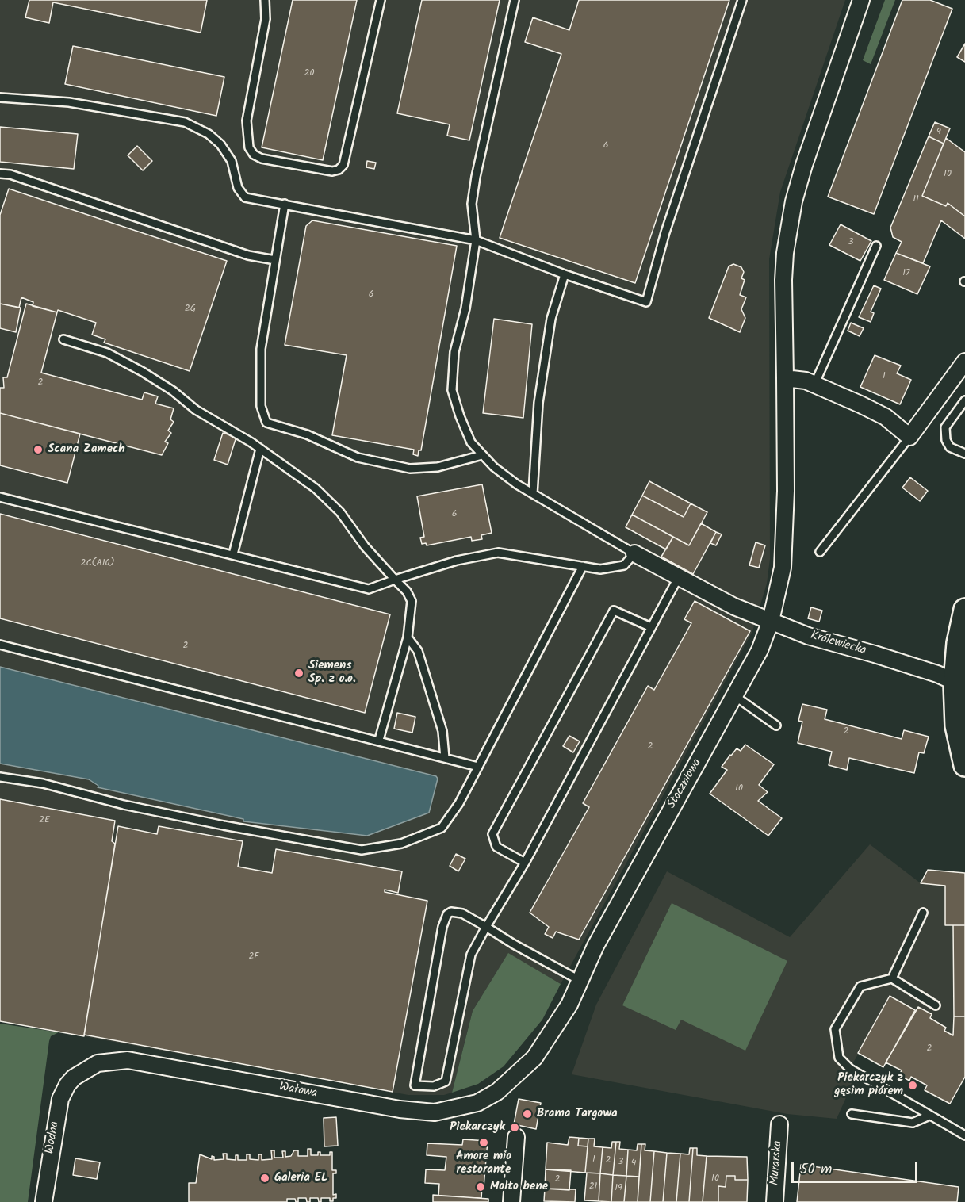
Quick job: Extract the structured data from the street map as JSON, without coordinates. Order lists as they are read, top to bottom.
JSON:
{
  "streets": {
    "street": [
      "Królewiecka",
      "Stoczniowa",
      "Wałowa",
      "Wodna",
      "Murarska"
    ]
  },
  "crossings": [
    ["Królewiecka", "Stoczniowa"],
    ["Stoczniowa", "Wałowa"],
    ["Wałowa", "Wodna"]
  ],
  "places": [
    "Scana Zamech",
    "Siemens Sp. z o.o.",
    "Piekarczyk z gęsim piórem",
    "Brama Targowa",
    "Piekarczyk",
    "Amore mio restorante",
    "Galeria EL",
    "Molto bene"
  ],
  "house_numbers": [
    "20",
    "9",
    "6",
    "10",
    "11",
    "3",
    "17",
    "6",
    "2G",
    "1",
    "2",
    "6",
    "2C(A10)",
    "2",
    "2",
    "2",
    "10",
    "2E",
    "2F",
    "2",
    "1",
    "2",
    "3",
    "4",
    "10",
    "2",
    "21",
    "19"
  ],
  "scale_bar": "50 m"
}
